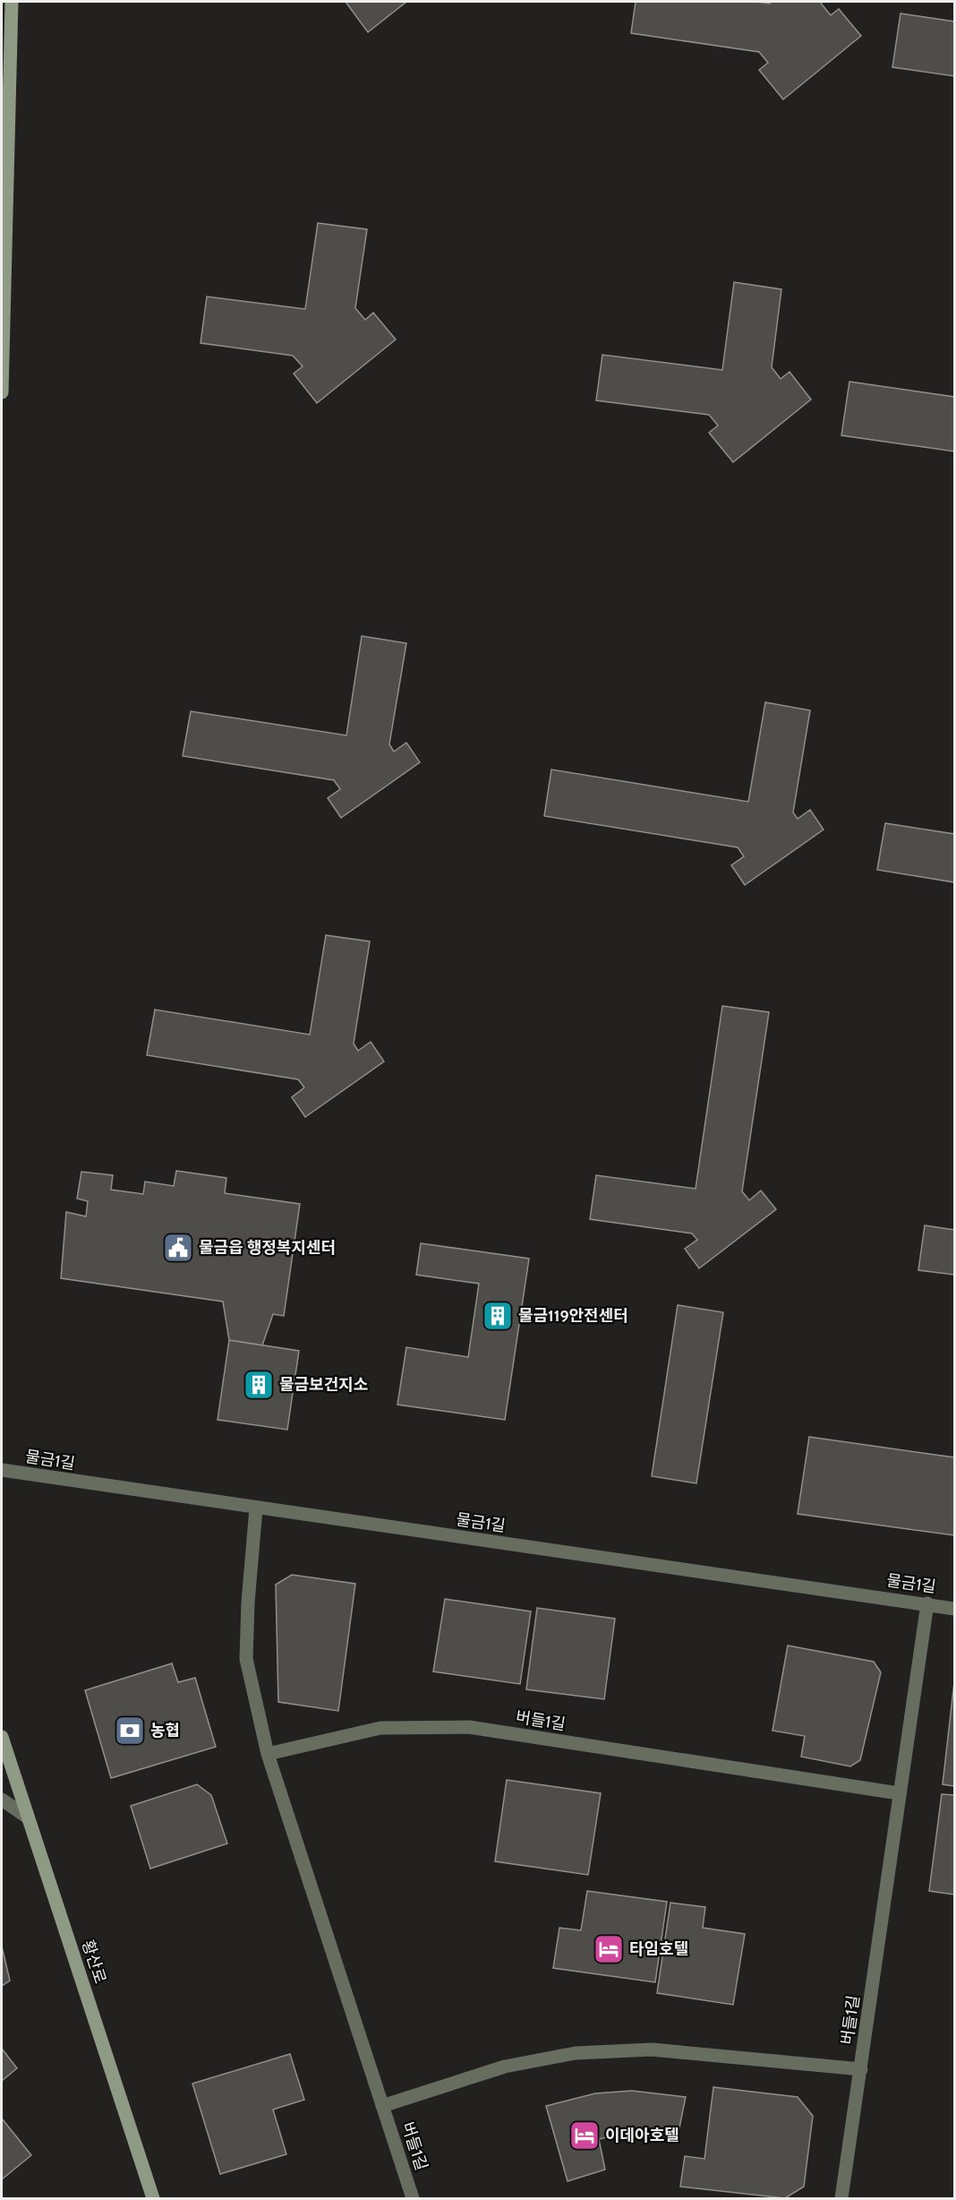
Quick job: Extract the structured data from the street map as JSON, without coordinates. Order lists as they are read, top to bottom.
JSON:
{
  "streets": {
    "main road": ["황산로"],
    "street": ["물금1길", "버들1길"]
  },
  "places": {
    "public building": ["물금읍 행정복지센터"],
    "building": ["물금119안전센터", "물금보건지소"],
    "bank": ["농협"],
    "hotel": ["타임호텔", "이데아호텔"]
  }
}
